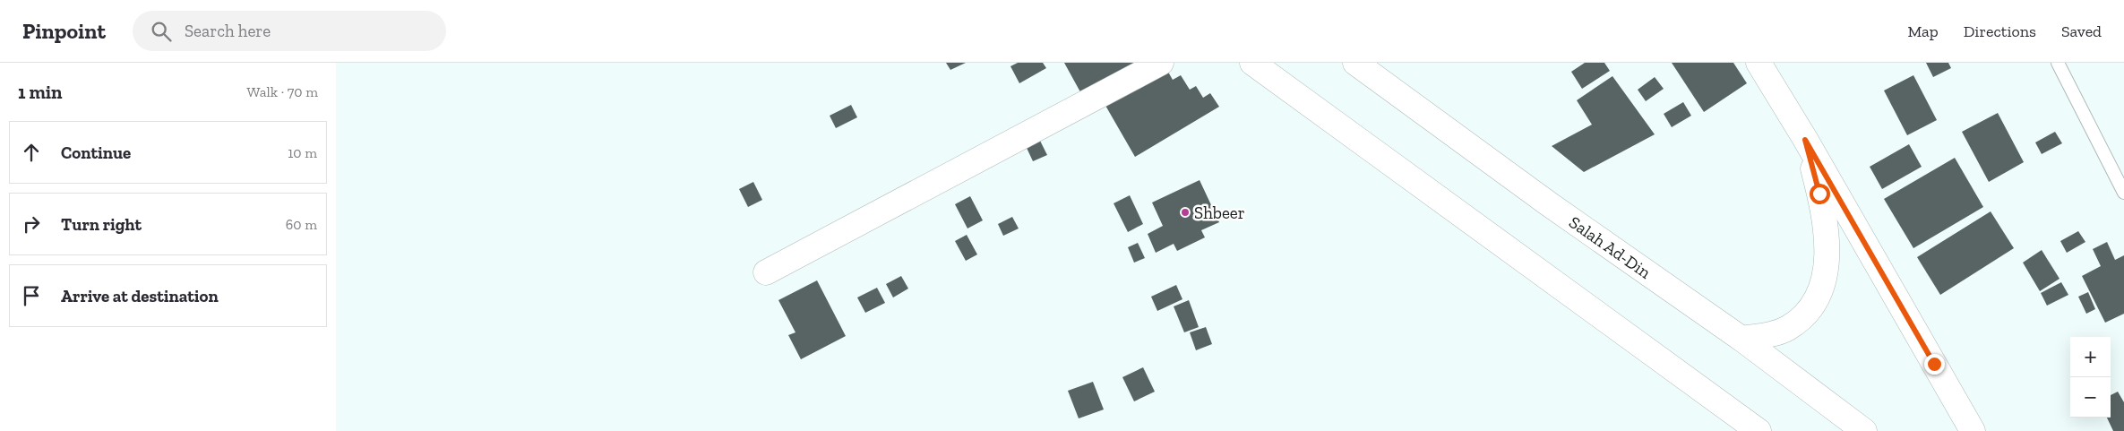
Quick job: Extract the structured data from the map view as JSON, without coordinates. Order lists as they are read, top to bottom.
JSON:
{
  "streets": {
    "main road": ["Salah Ad-Din"]
  },
  "places": ["Shbeer"],
  "page": {
    "header": "Pinpoint",
    "search": "Search here",
    "nav": ["Map", "Directions", "Saved"],
    "heading": ["1 min", "Walk · 70 m"],
    "list": [
      ["Continue", "10 m"],
      ["Turn right", "60 m"],
      "Arrive at destination"
    ],
    "map_buttons": ["+", "−"]
  }
}
